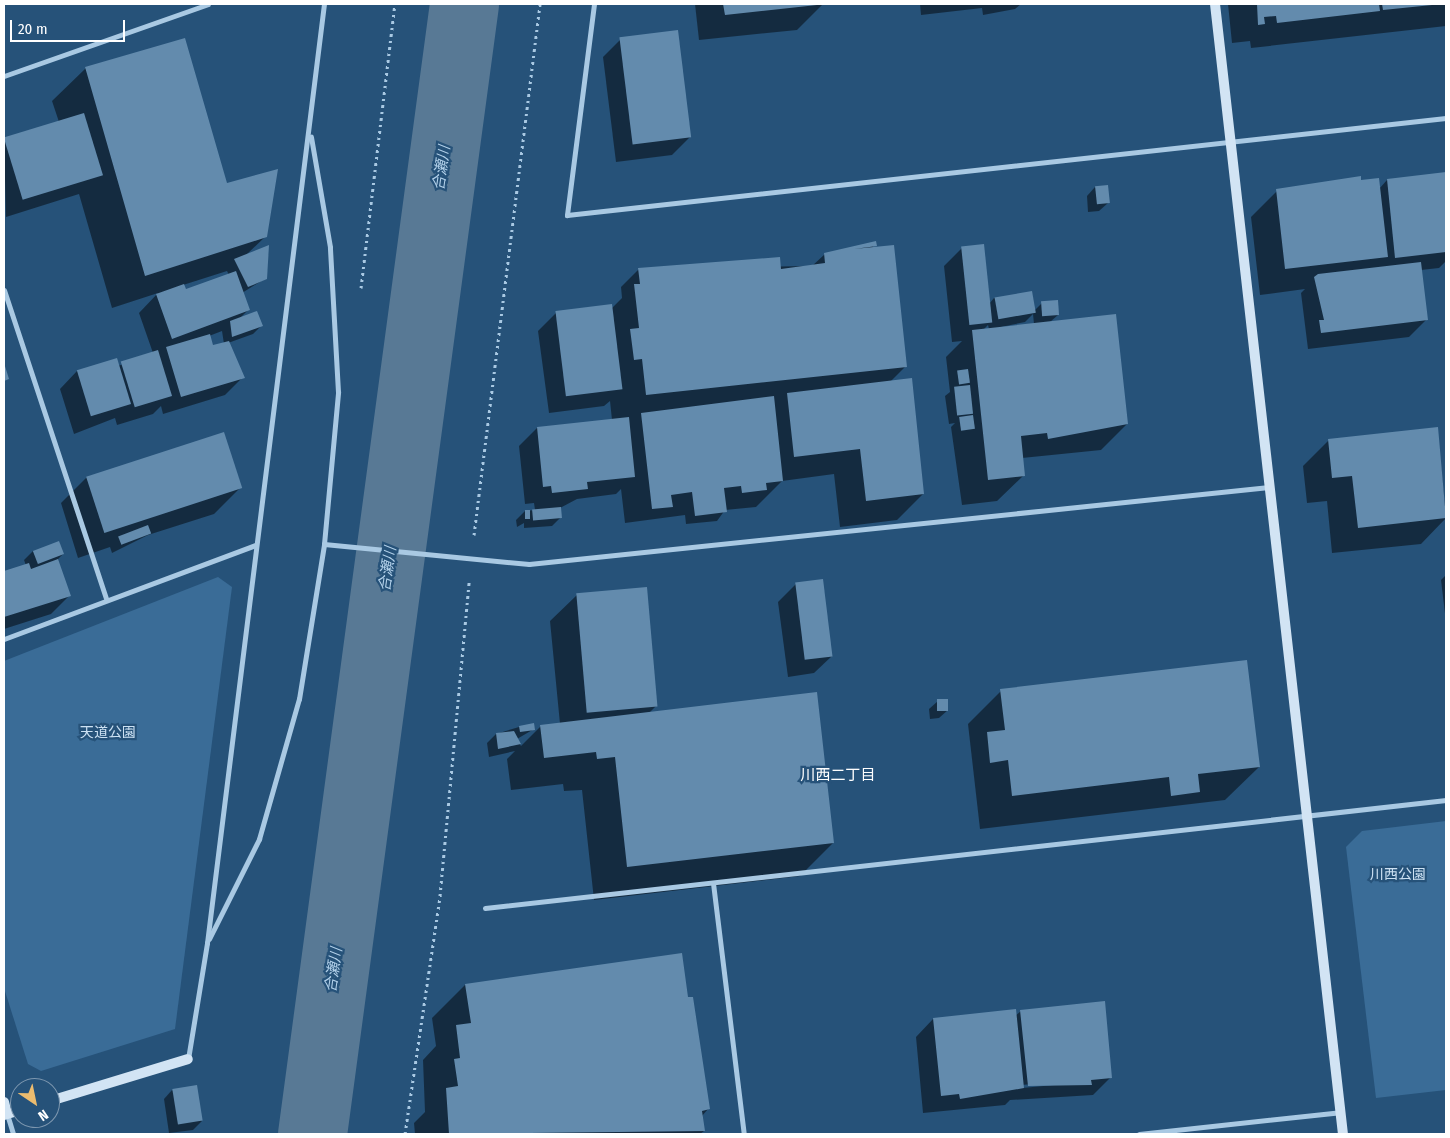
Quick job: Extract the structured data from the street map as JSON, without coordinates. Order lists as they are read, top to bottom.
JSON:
{
  "districts": ["川西二丁目"],
  "water": ["合瀬川"],
  "parks": ["天道公園", "川西公園"],
  "scale_bar": "20 m",
  "north": "bottom right"
}
